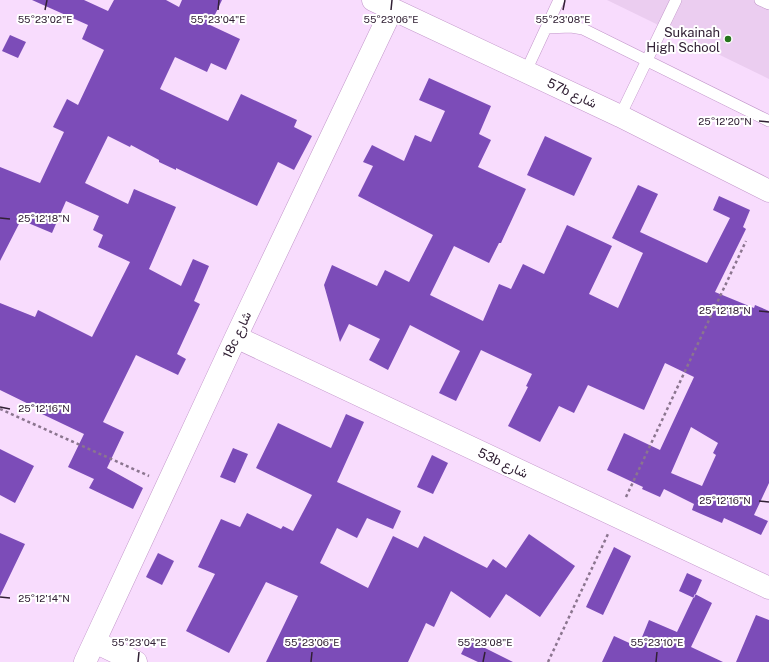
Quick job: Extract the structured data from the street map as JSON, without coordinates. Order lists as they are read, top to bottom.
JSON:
{
  "streets": {
    "street": ["57b شارع", "18c شارع", "53b شارع"]
  },
  "crossings": [
    ["57b شارع", "18c شارع"],
    ["18c شارع", "53b شارع"]
  ],
  "places": ["Sukainah High School"],
  "coordinates": [
    "55°23'04\"E",
    "55°23'06\"E",
    "55°23'08\"E",
    "55°23'02\"E",
    "25°12'20\"N",
    "25°12'18\"N",
    "25°12'16\"N",
    "25°12'14\"N",
    "55°23'10\"E"
  ]
}
